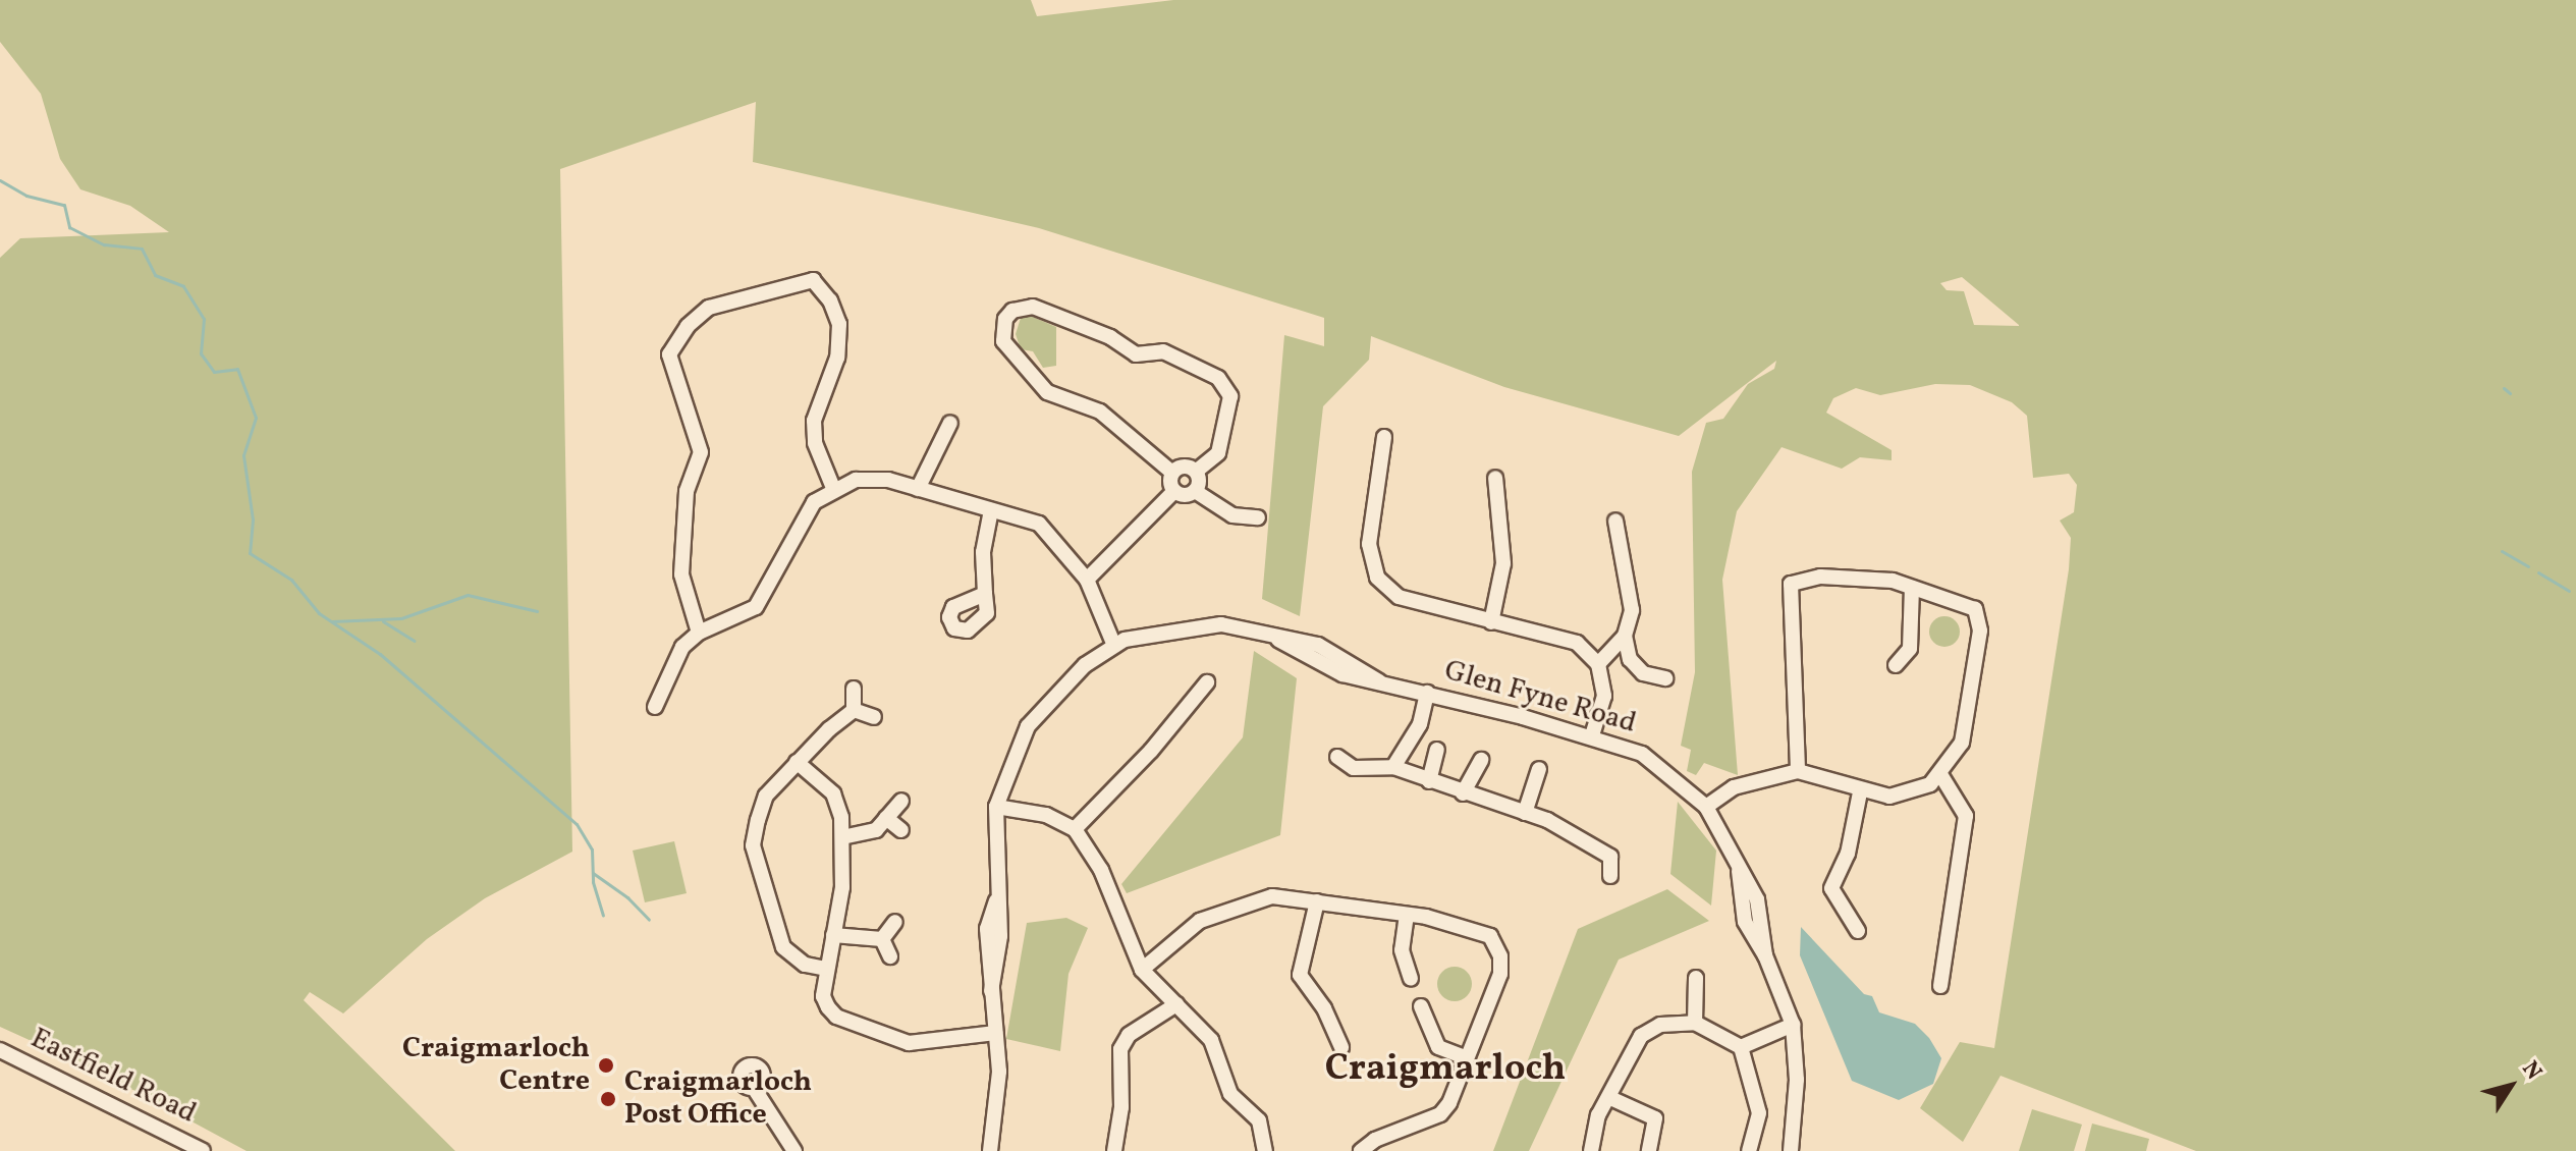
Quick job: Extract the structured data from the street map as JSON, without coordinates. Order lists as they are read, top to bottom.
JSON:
{
  "streets": {
    "street": ["Glen Fyne Road", "Eastfield Road"]
  },
  "districts": ["Craigmarloch"],
  "places": ["Craigmarloch Centre", "Craigmarloch Post Office"],
  "north": "top right"
}
